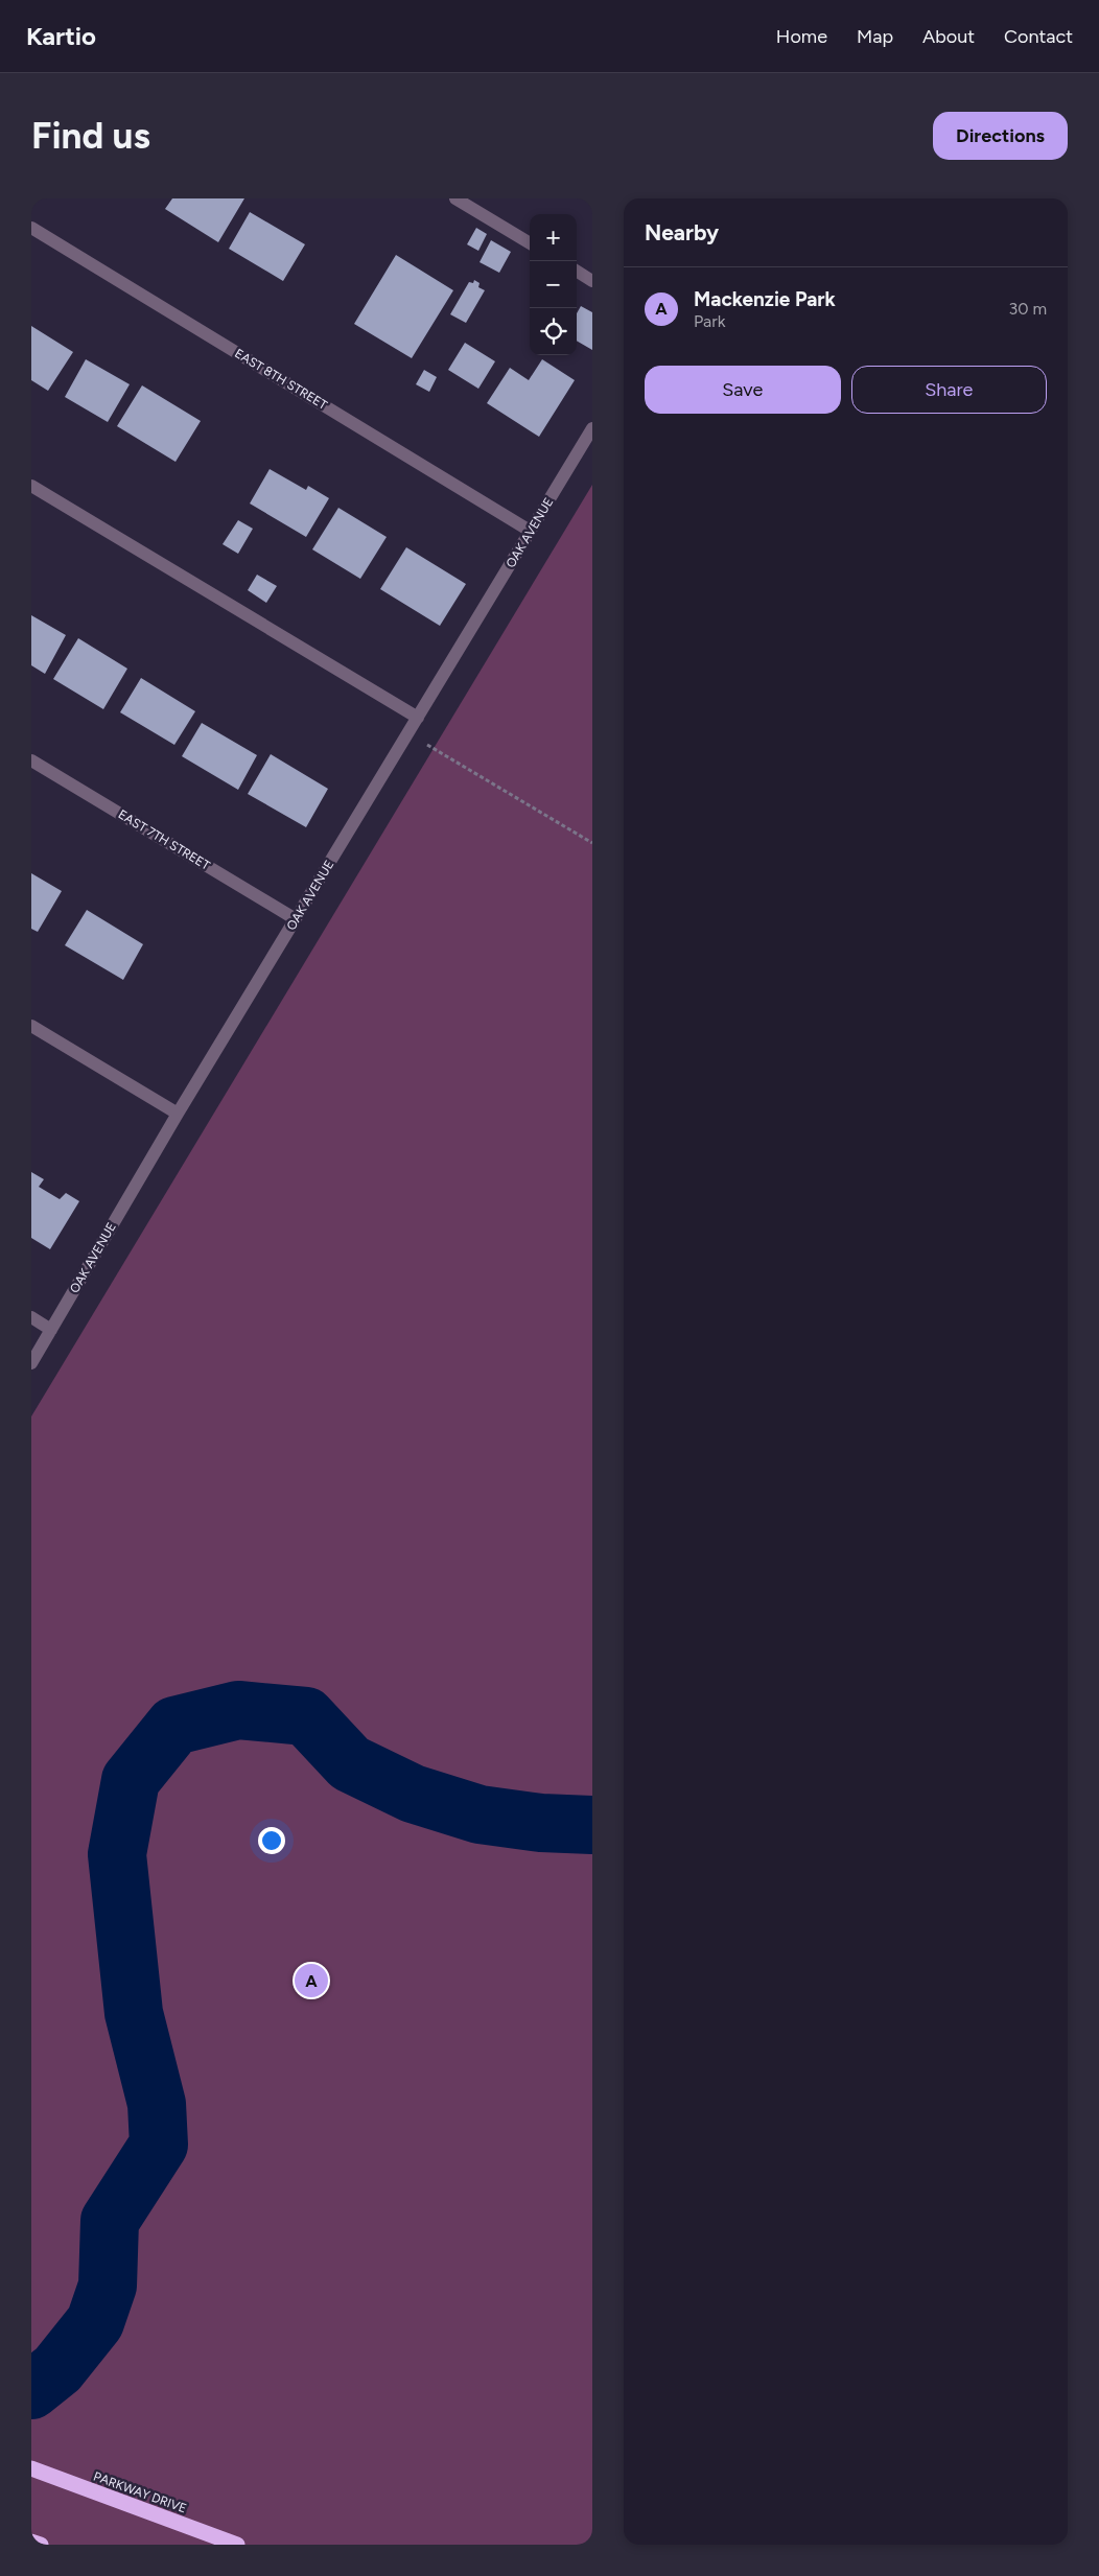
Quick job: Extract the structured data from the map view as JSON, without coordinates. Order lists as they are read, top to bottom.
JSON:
{
  "streets": {
    "highway": ["PARKWAY DRIVE"],
    "street": ["EAST 8TH STREET", "OAK AVENUE", "EAST 7TH STREET"]
  },
  "crossings": [
    ["EAST 8TH STREET", "OAK AVENUE"],
    ["OAK AVENUE", "EAST 7TH STREET"]
  ],
  "page": {
    "header": "Kartio",
    "nav": [
      "Home",
      "Map",
      "About",
      "Contact"
    ],
    "buttons": [
      "Directions",
      ["Save", "Share"]
    ],
    "title": "Find us",
    "heading": "Nearby",
    "map_buttons": ["+", "−"],
    "list": [
      {
        "mark": "A",
        "name": "Mackenzie Park",
        "note": "Park",
        "value": "30 m"
      }
    ],
    "pins": "A"
  }
}
